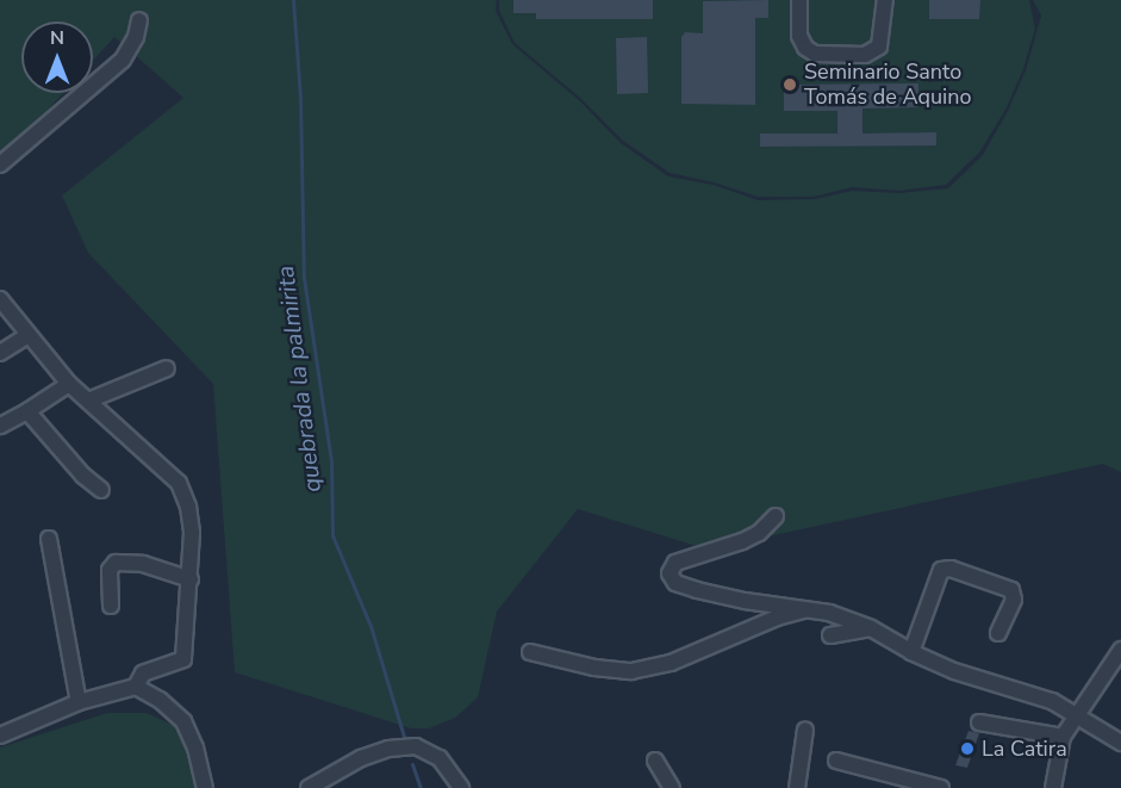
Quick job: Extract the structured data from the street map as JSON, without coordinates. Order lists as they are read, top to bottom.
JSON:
{
  "water": ["quebrada la palmirita"],
  "places": ["Seminario Santo Tomás de Aquino", "La Catira"],
  "north": "top"
}
